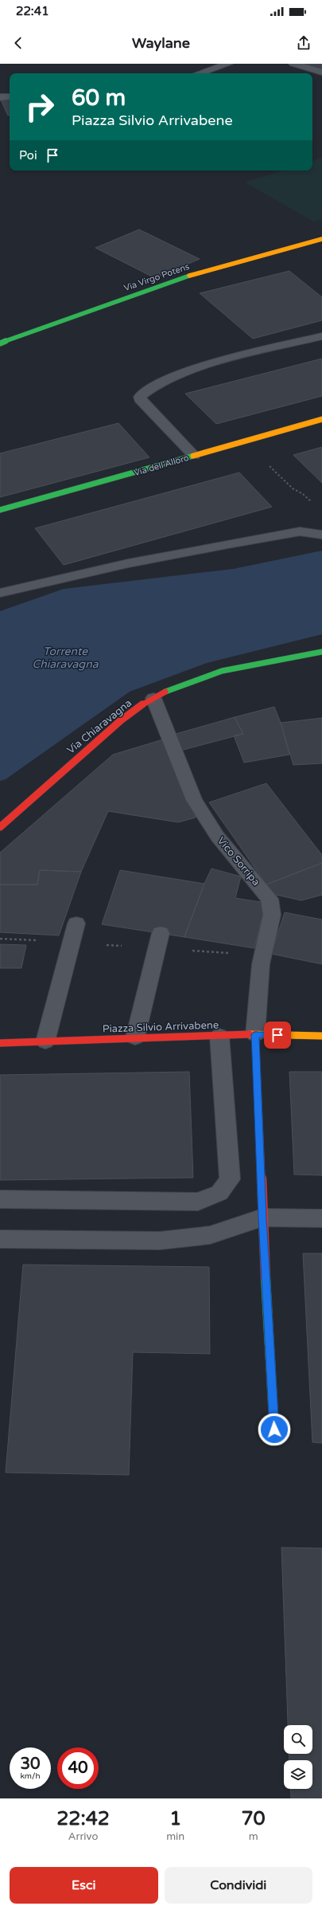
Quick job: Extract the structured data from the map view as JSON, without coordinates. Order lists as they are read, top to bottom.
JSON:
{
  "streets": {
    "street": [
      "Via Virgo Potens",
      "Via dell'Alloro",
      "Via Chiaravagna",
      "Vico Sorripa",
      "Piazza Silvio Arrivabene"
    ]
  },
  "crossings": [
    ["Via Chiaravagna", "Vico Sorripa"],
    ["Vico Sorripa", "Piazza Silvio Arrivabene"]
  ],
  "water": ["Torrente Chiaravagna"],
  "page": {
    "status": "22:41",
    "header": "Waylane",
    "turn": ["60 m", "Piazza Silvio Arrivabene"],
    "then": "Poi",
    "speed": "30 km/h",
    "limit": "40",
    "eta": [
      "22:42",
      "Arrivo",
      "1",
      "min",
      "70",
      "m"
    ],
    "buttons": ["Esci", "Condividi"]
  }
}
